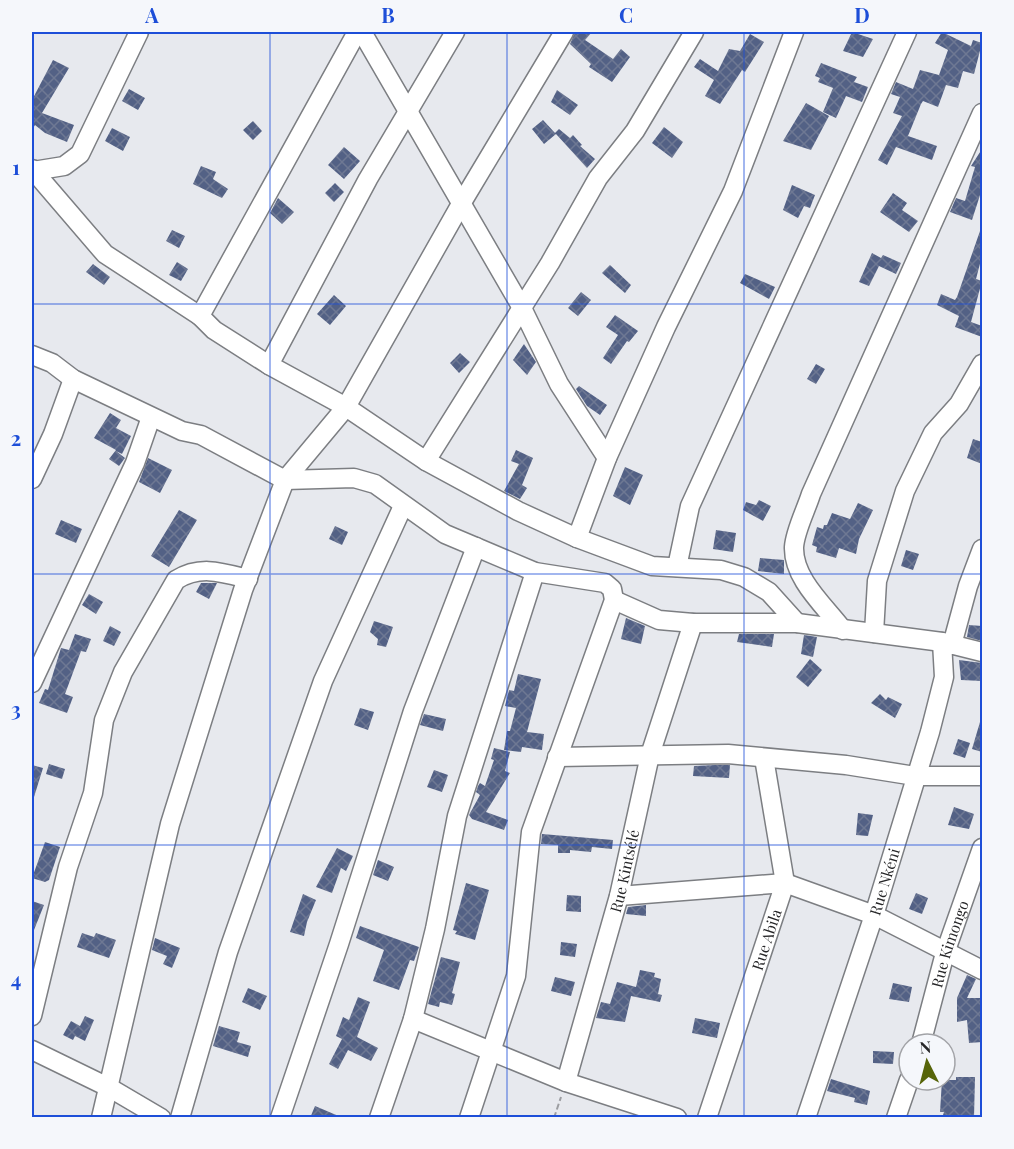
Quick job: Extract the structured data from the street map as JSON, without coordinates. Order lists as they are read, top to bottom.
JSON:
{
  "streets": {
    "street": [
      "Rue Kintsélé",
      "Rue Nkéni",
      "Rue Abila",
      "Rue Kimongo"
    ]
  },
  "north": "top",
  "grid": {
    "columns": [
      "A",
      "B",
      "C",
      "D"
    ],
    "rows": [
      "1",
      "2",
      "3",
      "4"
    ]
  }
}
